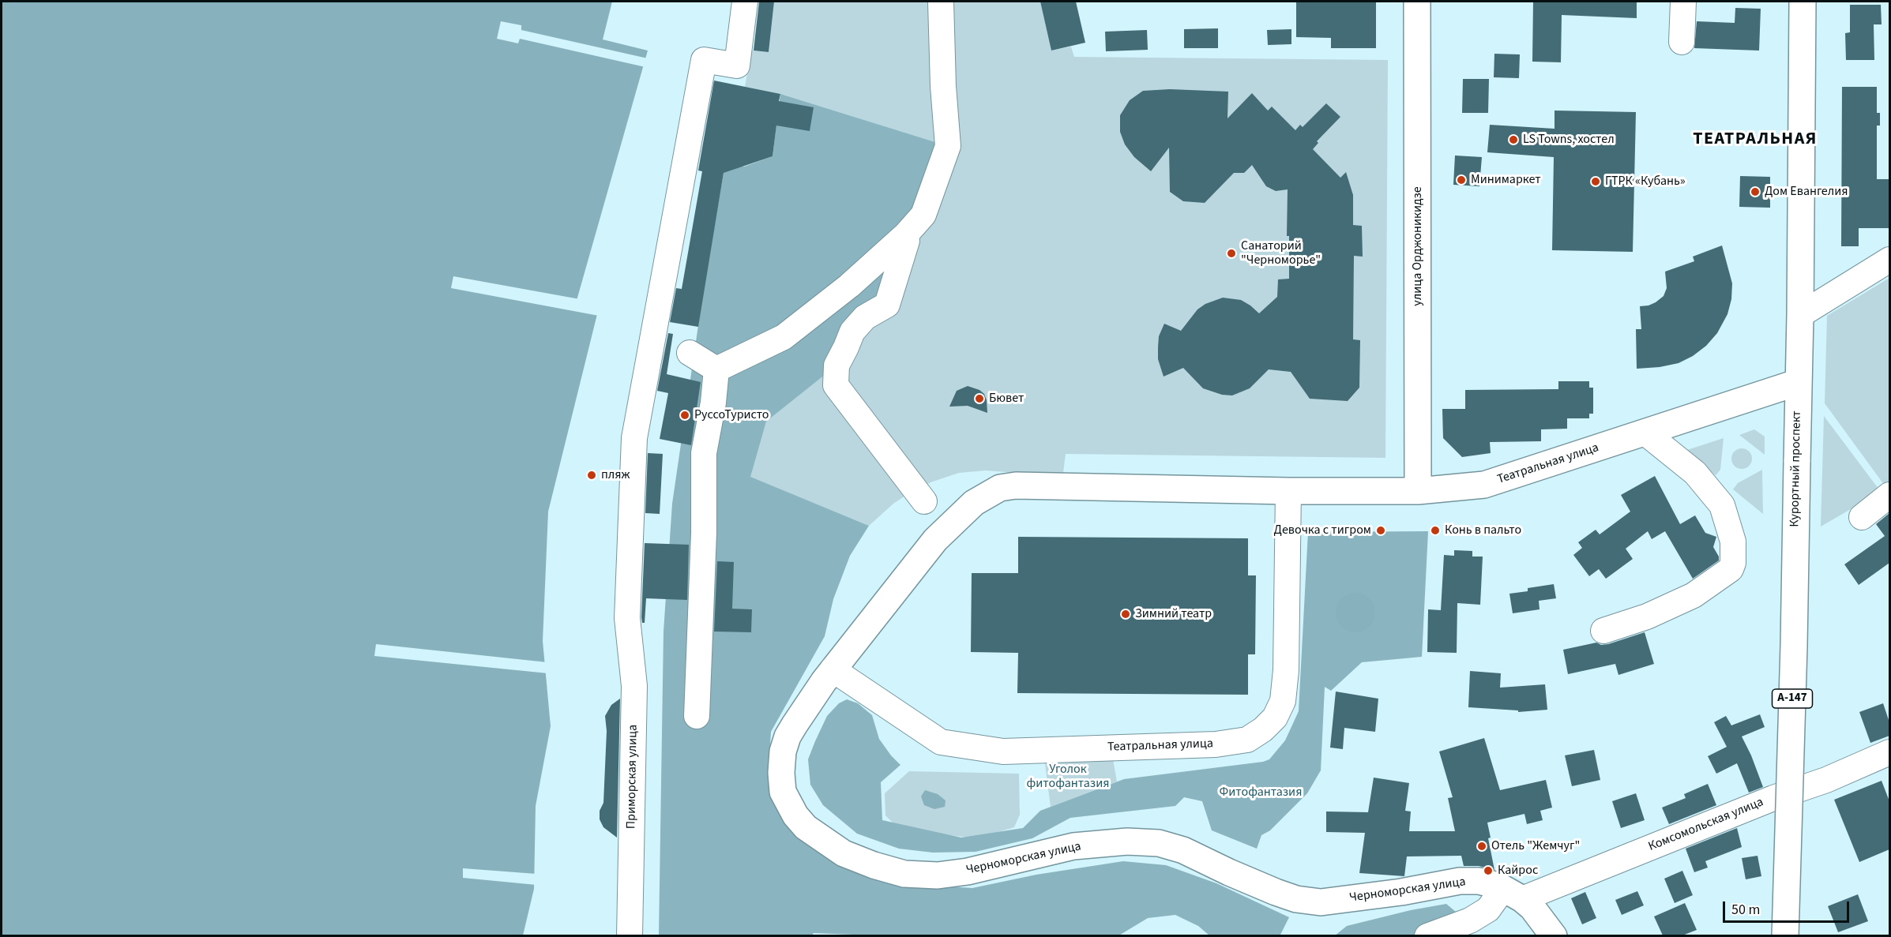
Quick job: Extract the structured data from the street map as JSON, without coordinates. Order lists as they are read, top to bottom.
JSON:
{
  "streets": {
    "main road": [
      "улица Орджоникидзе",
      "Театральная улица",
      "Курортный проспект",
      "А-147",
      "Черноморская улица"
    ],
    "street": ["Приморская улица", "Комсомольская улица"]
  },
  "crossings": [
    ["улица Орджоникидзе", "Театральная улица"],
    ["Театральная улица", "Курортный проспект"],
    ["Театральная улица", "Черноморская улица"],
    ["Комсомольская улица", "Черноморская улица"]
  ],
  "districts": ["ТЕАТРАЛЬНАЯ"],
  "parks": ["Уголок фитофантазия", "Фитофантазия"],
  "places": [
    "LS Towns, хостел",
    "Минимаркет",
    "ГТРК «Кубань»",
    "Дом Евангелия",
    "Санаторий \"Черноморье\"",
    "Бювет",
    "РуссоТуристо",
    "пляж",
    "Девочка с тигром",
    "Конь в пальто",
    "Зимний театр",
    "Отель \"Жемчуг\"",
    "Кайрос"
  ],
  "scale_bar": "50 m"
}
